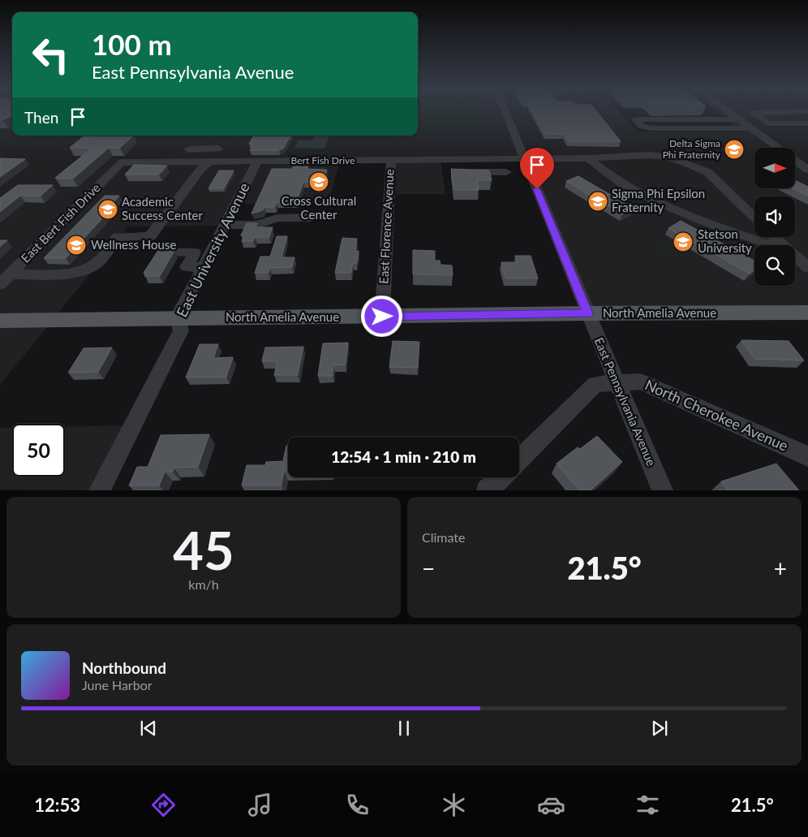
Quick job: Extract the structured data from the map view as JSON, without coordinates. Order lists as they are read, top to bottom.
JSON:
{
  "streets": {
    "main road": ["North Amelia Avenue"],
    "street": [
      "Bert Fish Drive",
      "East Bert Fish Drive",
      "East Florence Avenue",
      "East University Avenue",
      "East Pennsylvania Avenue",
      "North Cherokee Avenue"
    ]
  },
  "crossings": [
    ["Bert Fish Drive", "East Bert Fish Drive"],
    ["Bert Fish Drive", "East Florence Avenue"],
    ["Bert Fish Drive", "East University Avenue"],
    ["Bert Fish Drive", "East Pennsylvania Avenue"],
    ["East Florence Avenue", "North Amelia Avenue"],
    ["East University Avenue", "North Amelia Avenue"],
    ["North Amelia Avenue", "East Pennsylvania Avenue"],
    ["East Pennsylvania Avenue", "North Cherokee Avenue"]
  ],
  "places": {
    "school or university": [
      "Delta Sigma Phi Fraternity",
      "Cross Cultural Center",
      "Sigma Phi Epsilon Fraternity",
      "Academic Success Center",
      "Stetson University",
      "Wellness House"
    ]
  },
  "north": "right",
  "page": {
    "turn": ["100 m", "East Pennsylvania Avenue"],
    "then": "Then",
    "limit": "50",
    "trip": "12:54 · 1 min · 210 m",
    "tile": [
      ["45", "km/h"],
      "Climate"
    ],
    "heat": ["−", "21.5°", "+"],
    "song": ["Northbound", "June Harbor"],
    "tabs": ["12:53", "21.5°"]
  }
}
